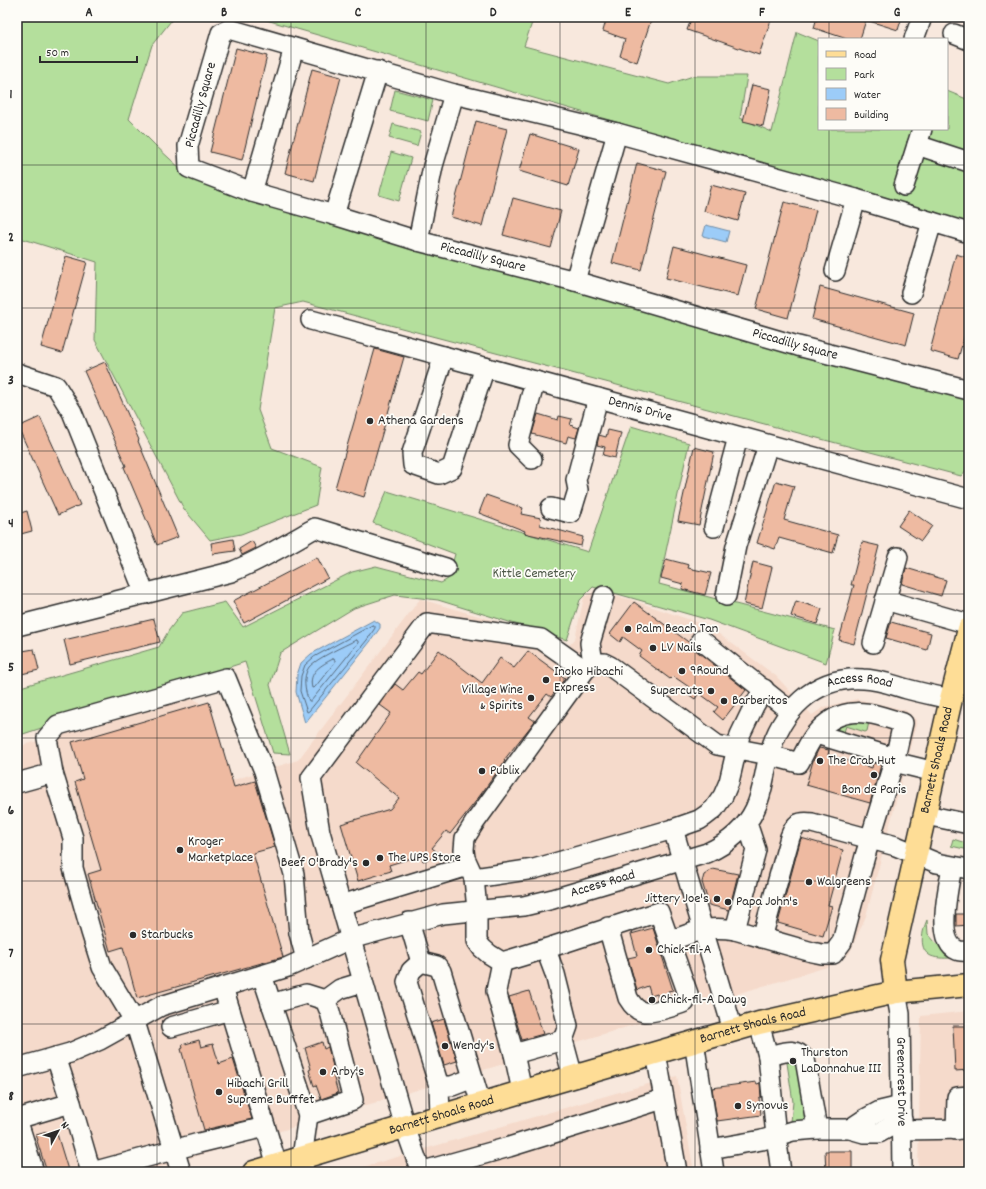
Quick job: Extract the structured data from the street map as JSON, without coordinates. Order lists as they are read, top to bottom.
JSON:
{
  "streets": {
    "main road": ["Barnett Shoals Road"],
    "street": [
      "Piccadilly Square",
      "Dennis Drive",
      "Access Road",
      "Greencrest Drive"
    ]
  },
  "crossings": [
    ["Access Road", "Barnett Shoals Road"],
    ["Barnett Shoals Road", "Greencrest Drive"]
  ],
  "parks": ["Kittle Cemetery"],
  "places": [
    "Athena Gardens",
    "Palm Beach Tan",
    "LV Nails",
    "9Round",
    "Inoko Hibachi Express",
    "Supercuts",
    "Village Wine & Spirits",
    "Barberitos",
    "The Crab Hut",
    "Publix",
    "Bon de Paris",
    "Kroger Marketplace",
    "The UPS Store",
    "Beef O'Brady's",
    "Walgreens",
    "Jittery Joe's",
    "Papa John's",
    "Starbucks",
    "Chick-fil-A",
    "Chick-fil-A Dawg",
    "Wendy's",
    "Thurston LaDonnahue III",
    "Arby's",
    "Hibachi Grill Supreme Bufffet",
    "Synovus"
  ],
  "legend": [
    "Road",
    "Park",
    "Water",
    "Building"
  ],
  "scale_bar": "50 m",
  "north": "top right",
  "grid": {
    "columns": [
      "A",
      "B",
      "C",
      "D",
      "E",
      "F",
      "G"
    ],
    "rows": [
      "1",
      "2",
      "3",
      "4",
      "5",
      "6",
      "7",
      "8"
    ]
  }
}
